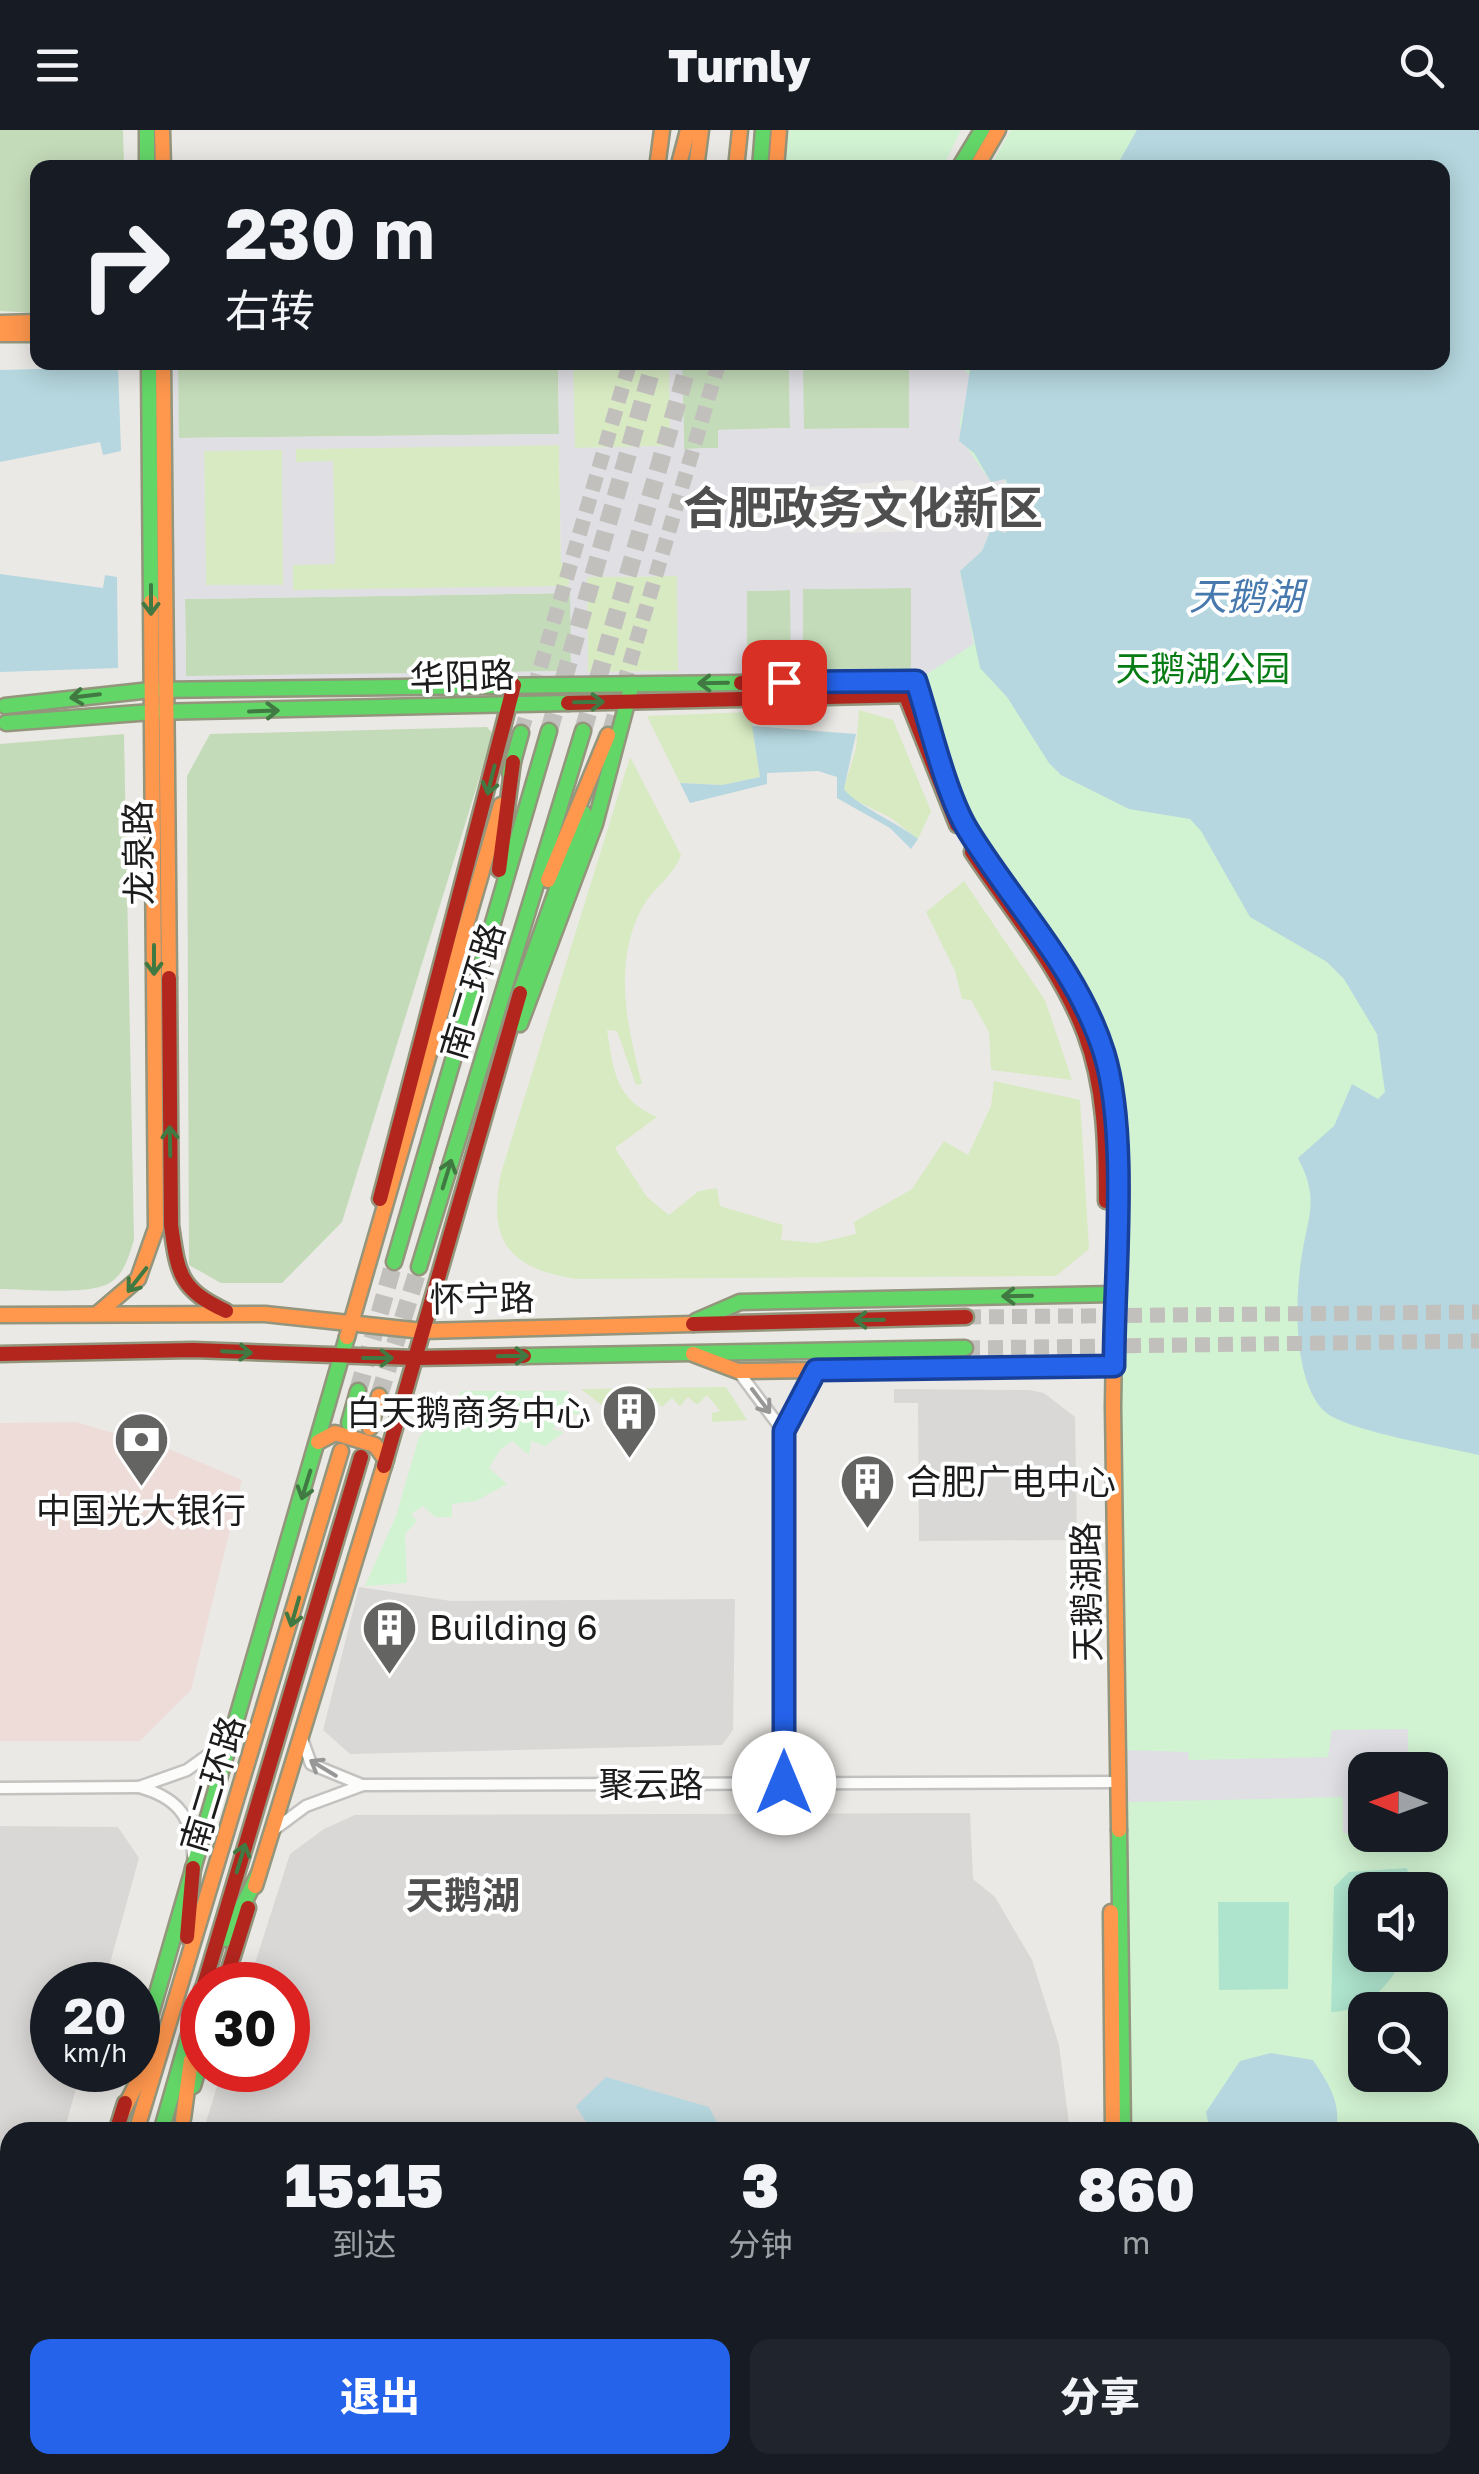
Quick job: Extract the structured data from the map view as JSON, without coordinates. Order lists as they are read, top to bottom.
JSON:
{
  "streets": {
    "main road": [
      "华阳路",
      "龙泉路",
      "南二环路",
      "怀宁路",
      "天鹅湖路"
    ],
    "street": ["聚云路"]
  },
  "crossings": [
    ["华阳路", "龙泉路"],
    ["华阳路", "天鹅湖路"],
    ["龙泉路", "怀宁路"],
    ["天鹅湖路", "聚云路"]
  ],
  "districts": ["合肥政务文化新区", "天鹅湖"],
  "water": ["天鹅湖"],
  "parks": ["天鹅湖公园"],
  "places": {
    "building": ["白天鹅商务中心", "合肥广电中心", "Building 6"],
    "bank": ["中国光大银行"]
  },
  "north": "left",
  "page": {
    "header": "Turnly",
    "turn": ["230 m", "右转"],
    "speed": "20 km/h",
    "limit": "30",
    "eta": [
      "15:15",
      "到达",
      "3",
      "分钟",
      "860",
      "m"
    ],
    "buttons": ["退出", "分享"]
  }
}
